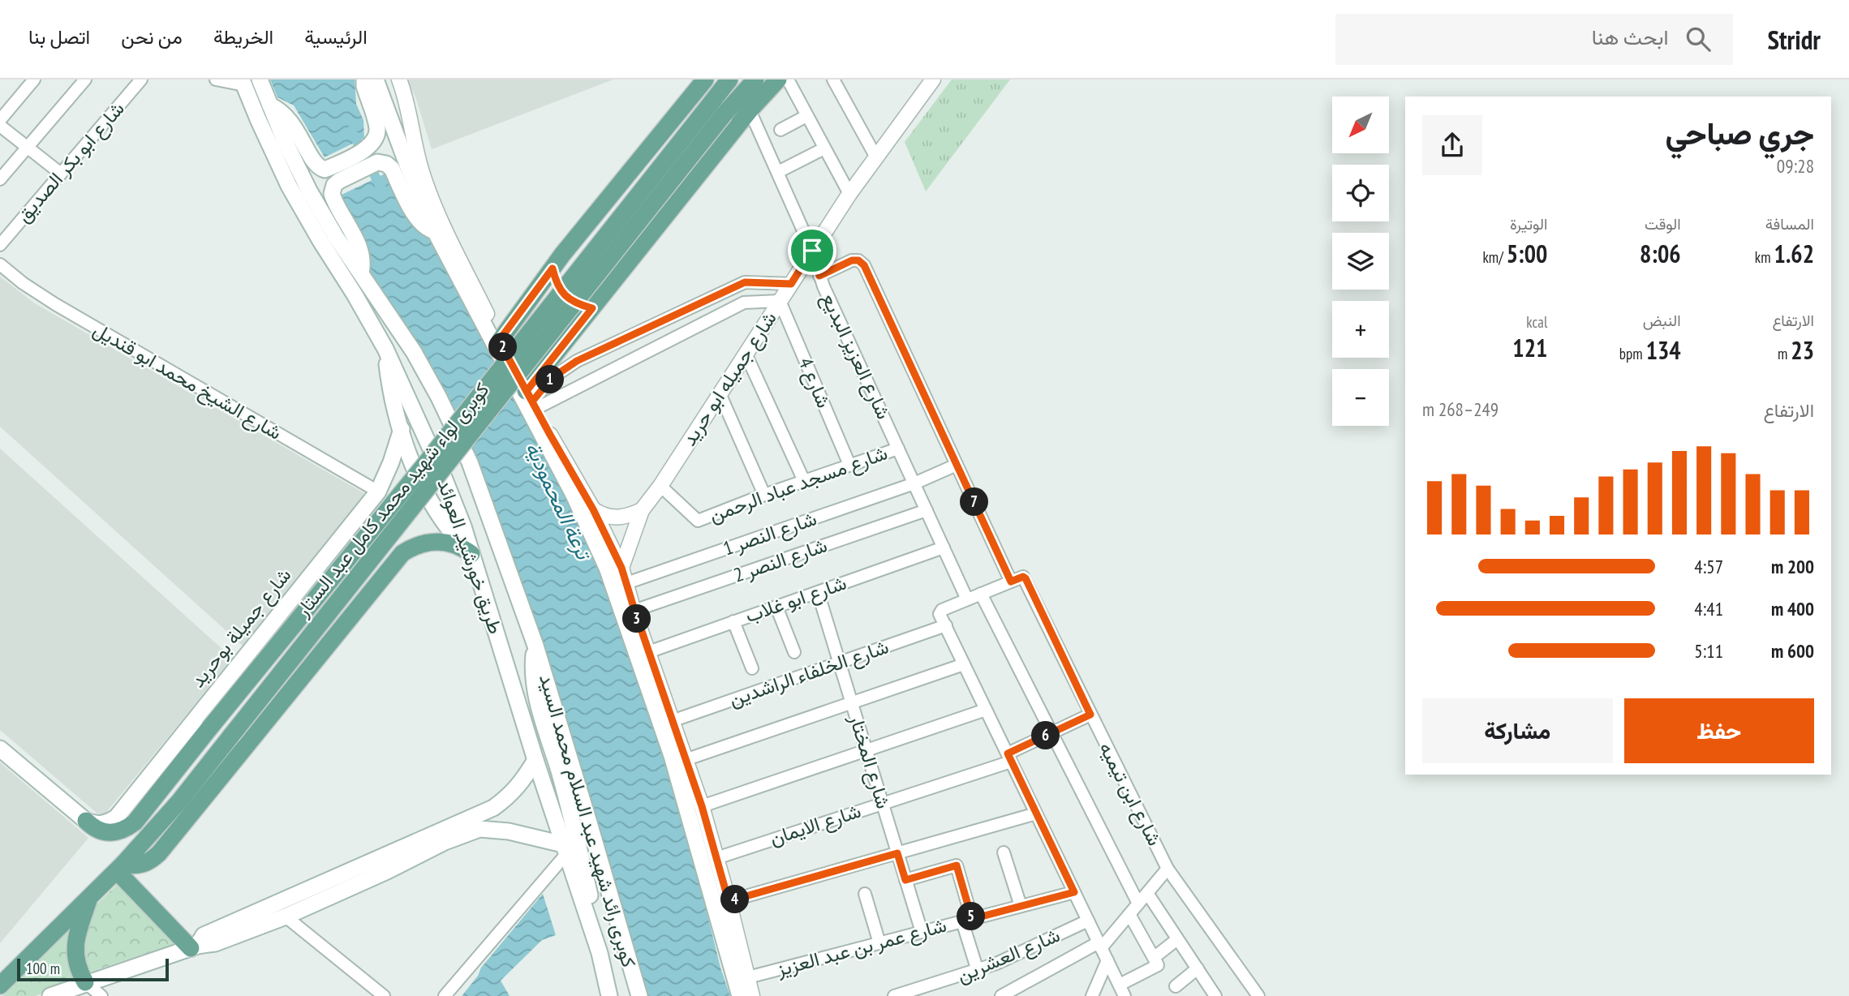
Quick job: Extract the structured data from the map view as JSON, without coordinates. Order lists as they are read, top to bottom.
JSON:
{
  "streets": {
    "main road": [
      "كوبرى لواء شهيد محمد كامل عبد الستار",
      "طريق خورشيد, العوائد",
      "شارع جميلة بوحريد",
      "كوبرى رائد شهيد عبد السلام محمد السيد"
    ],
    "street": [
      "شارع ابو بكر الصديق",
      "شارع العزيز البديع",
      "شارع جميله ابو حريد",
      "شارع الشيخ محمد ابو قنديل",
      "شارع 4",
      "شارع مسجد عباد الرحمن",
      "شارع النصر 1",
      "شارع النصر 2",
      "شارع ابو غلاب",
      "شارع الخلفاء الراشدين",
      "شارع المختار",
      "شارع ابن تيميه",
      "شارع الايمان",
      "شارع عمر بن عبد العزيز",
      "شارع العشرين"
    ]
  },
  "crossings": [
    ["شارع العزيز البديع", "شارع جميله ابو حريد"],
    ["شارع العزيز البديع", "شارع مسجد عباد الرحمن"],
    ["شارع العزيز البديع", "شارع النصر 1"],
    ["شارع العزيز البديع", "شارع النصر 2"],
    ["شارع العزيز البديع", "شارع ابو غلاب"],
    ["شارع العزيز البديع", "شارع الخلفاء الراشدين"],
    ["شارع جميله ابو حريد", "شارع 4"],
    ["شارع جميله ابو حريد", "شارع مسجد عباد الرحمن"],
    ["شارع الشيخ محمد ابو قنديل", "شارع جميلة بوحريد"],
    ["شارع 4", "شارع مسجد عباد الرحمن"],
    ["كوبرى لواء شهيد محمد كامل عبد الستار", "شارع جميلة بوحريد"],
    ["طريق خورشيد, العوائد", "كوبرى رائد شهيد عبد السلام محمد السيد"],
    ["شارع ابو غلاب", "شارع المختار"],
    ["شارع الخلفاء الراشدين", "شارع المختار"],
    ["شارع المختار", "شارع الايمان"],
    ["شارع المختار", "شارع عمر بن عبد العزيز"],
    ["شارع ابن تيميه", "شارع الايمان"]
  ],
  "water": ["ترعة المحمودية"],
  "scale_bar": "100 m",
  "north": "bottom left",
  "page": {
    "header": "Stridr",
    "search": "ابحث هنا",
    "nav": [
      "الرئيسية",
      "الخريطة",
      "من نحن",
      "اتصل بنا"
    ],
    "map_buttons": ["+", "−"],
    "heading": ["جري صباحي", "09:28"],
    "stats": [
      ["المسافة", "1.62 km"],
      ["الوقت", "8:06"],
      ["الوتيرة", "5:00 /km"],
      ["الارتفاع", "23 m"],
      ["النبض", "134 bpm"],
      ["kcal", "121"]
    ],
    "pins": [
      "2",
      "1",
      "7",
      "3",
      "6",
      "4",
      "5"
    ],
    "chart": ["الارتفاع", "249–268 m"],
    "list": [
      {
        "name": "200 m",
        "note": "4:57"
      },
      {
        "name": "400 m",
        "note": "4:41"
      },
      {
        "name": "600 m",
        "note": "5:11"
      }
    ],
    "buttons": ["حفظ", "مشاركة"],
    "scale": "100 m"
  }
}
